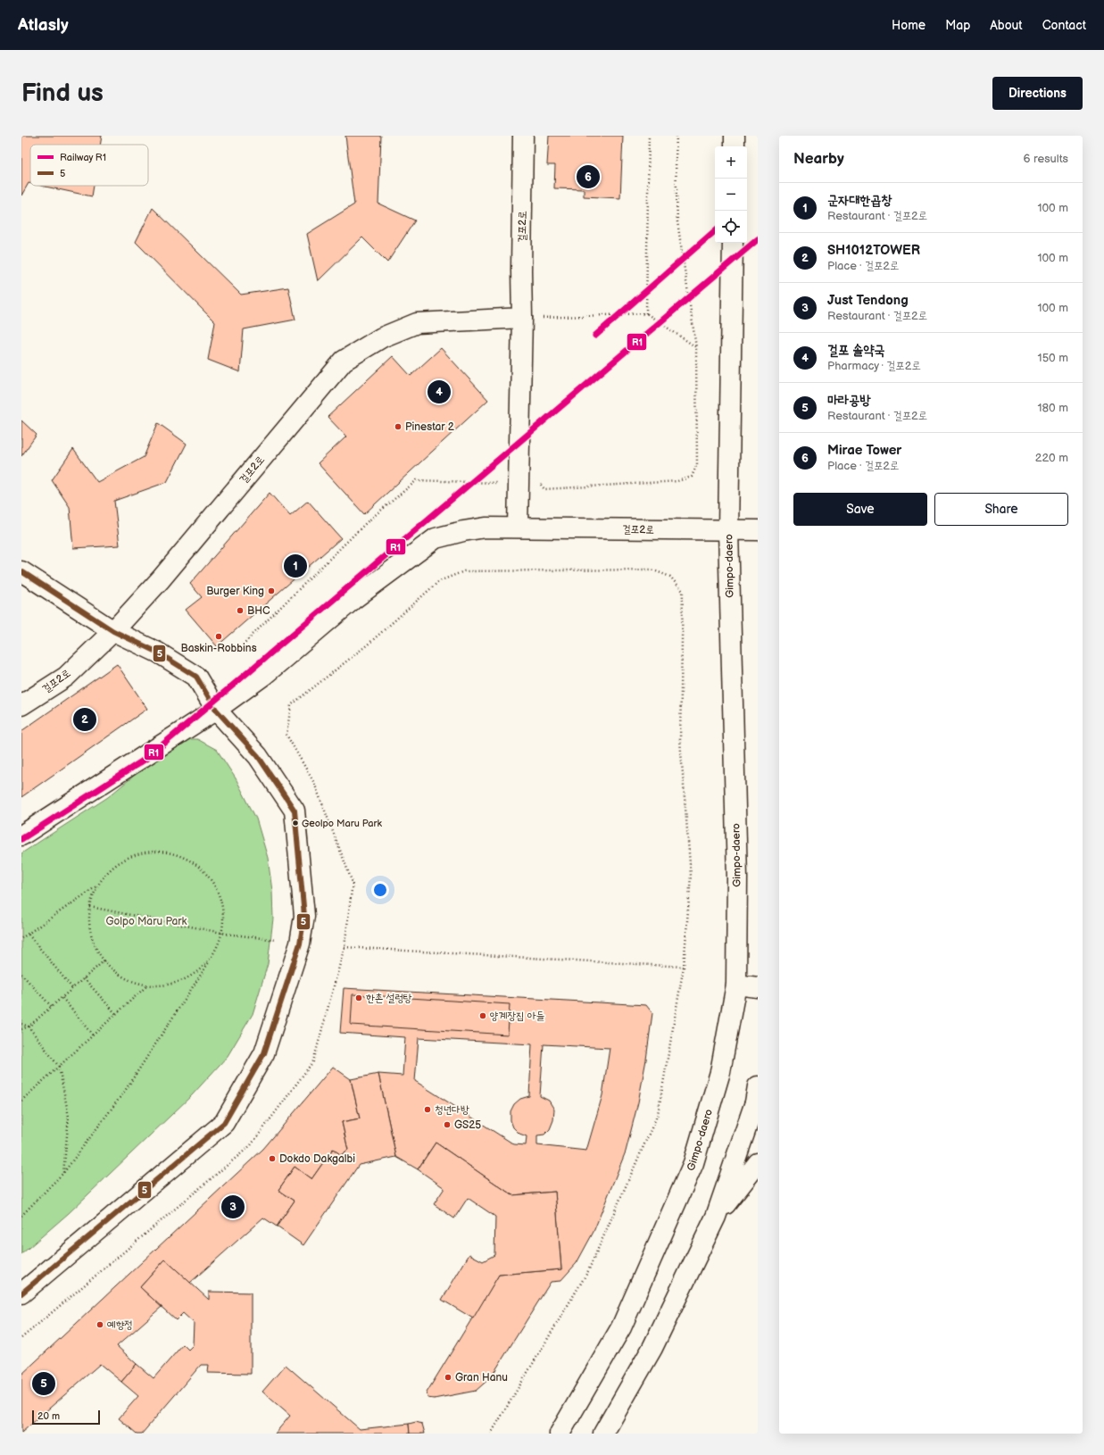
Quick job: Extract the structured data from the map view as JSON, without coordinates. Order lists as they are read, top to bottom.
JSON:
{
  "streets": {
    "street": ["걸포2로", "Gimpo-daero"]
  },
  "crossings": [
    ["걸포2로", "Gimpo-daero"]
  ],
  "parks": ["Golpo Maru Park"],
  "places": [
    "Pinestar 2",
    "Burger King",
    "BHC",
    "Baskin-Robbins",
    "Geolpo Maru Park",
    "한촌 설렁탕",
    "양계장집 아들",
    "청년다방",
    "GS25",
    "Dokdo Dakgalbi",
    "예향정",
    "Gran Hanu"
  ],
  "lines": ["rail line R1", "transit line 5"],
  "legend": ["Railway R1", "5"],
  "scale_bar": "20 m",
  "page": {
    "header": "Atlasly",
    "nav": [
      "Home",
      "Map",
      "About",
      "Contact"
    ],
    "buttons": [
      "Directions",
      ["Save", "Share"]
    ],
    "title": "Find us",
    "heading": ["Nearby", "6 results"],
    "map_buttons": ["+", "−"],
    "pins": [
      "6",
      "4",
      "1",
      "2",
      "3",
      "5"
    ],
    "list": [
      {
        "mark": "1",
        "name": "군자대한곱창",
        "note": "Restaurant · 걸포2로",
        "value": "100 m"
      },
      {
        "mark": "2",
        "name": "SH1012TOWER",
        "note": "Place · 걸포2로",
        "value": "100 m"
      },
      {
        "mark": "3",
        "name": "Just Tendong",
        "note": "Restaurant · 걸포2로",
        "value": "100 m"
      },
      {
        "mark": "4",
        "name": "걸포 솔약국",
        "note": "Pharmacy · 걸포2로",
        "value": "150 m"
      },
      {
        "mark": "5",
        "name": "마라공방",
        "note": "Restaurant · 걸포2로",
        "value": "180 m"
      },
      {
        "mark": "6",
        "name": "Mirae Tower",
        "note": "Place · 걸포2로",
        "value": "220 m"
      }
    ],
    "scale": "20 m"
  }
}
